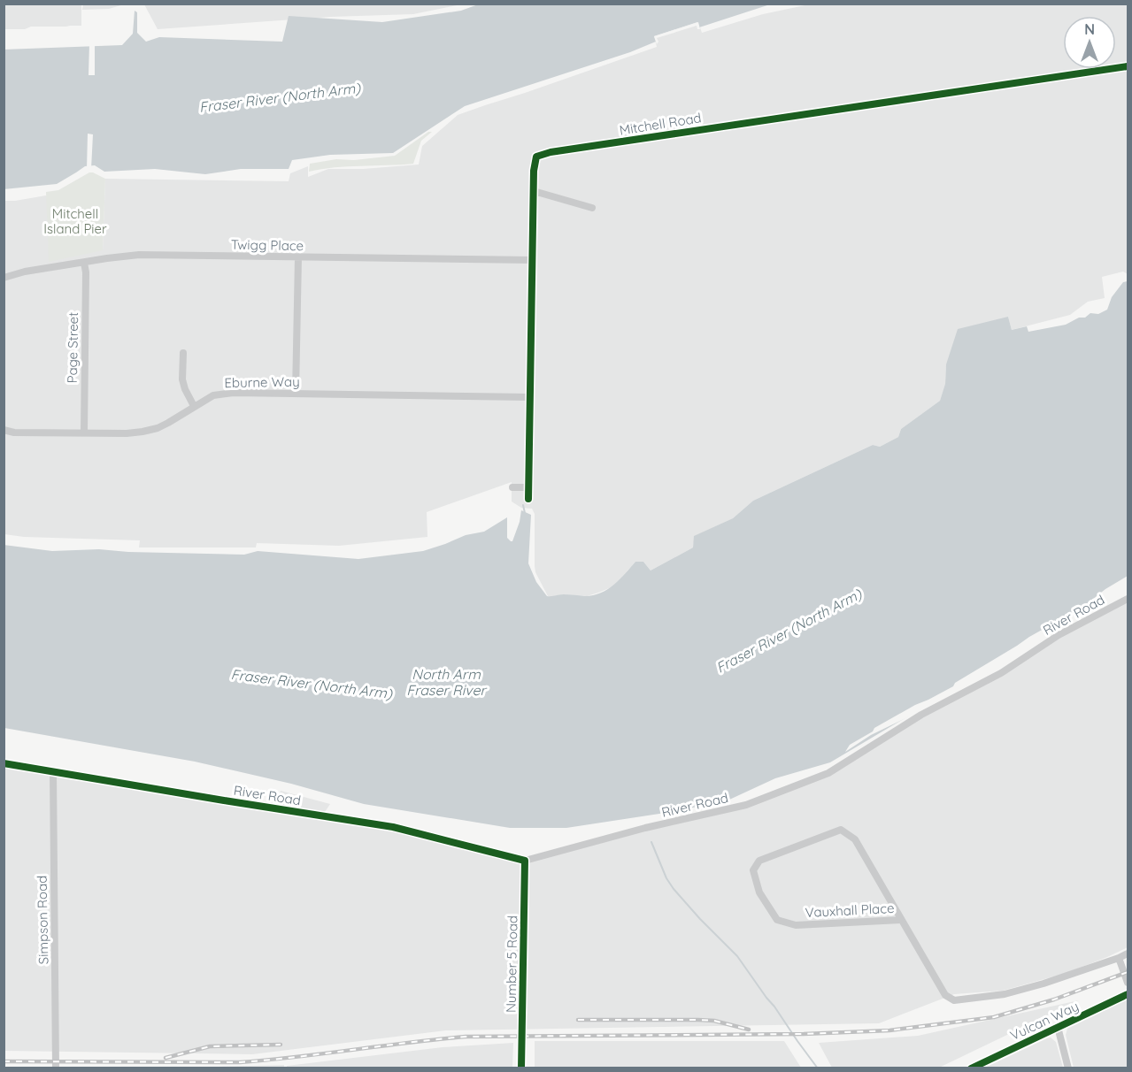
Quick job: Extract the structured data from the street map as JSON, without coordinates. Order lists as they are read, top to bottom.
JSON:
{
  "streets": {
    "street": [
      "Mitchell Road",
      "Twigg Place",
      "Page Street",
      "Eburne Way",
      "River Road",
      "Vauxhall Place",
      "Simpson Road",
      "Number 5 Road",
      "Vulcan Way"
    ]
  },
  "crossings": [
    ["Mitchell Road", "Twigg Place"],
    ["Mitchell Road", "Eburne Way"],
    ["Twigg Place", "Page Street"],
    ["Page Street", "Eburne Way"],
    ["River Road", "Simpson Road"],
    ["River Road", "Number 5 Road"]
  ],
  "water": ["Fraser River (North Arm)", "North Arm Fraser River"],
  "parks": ["Mitchell Island Pier"],
  "north": "top"
}
